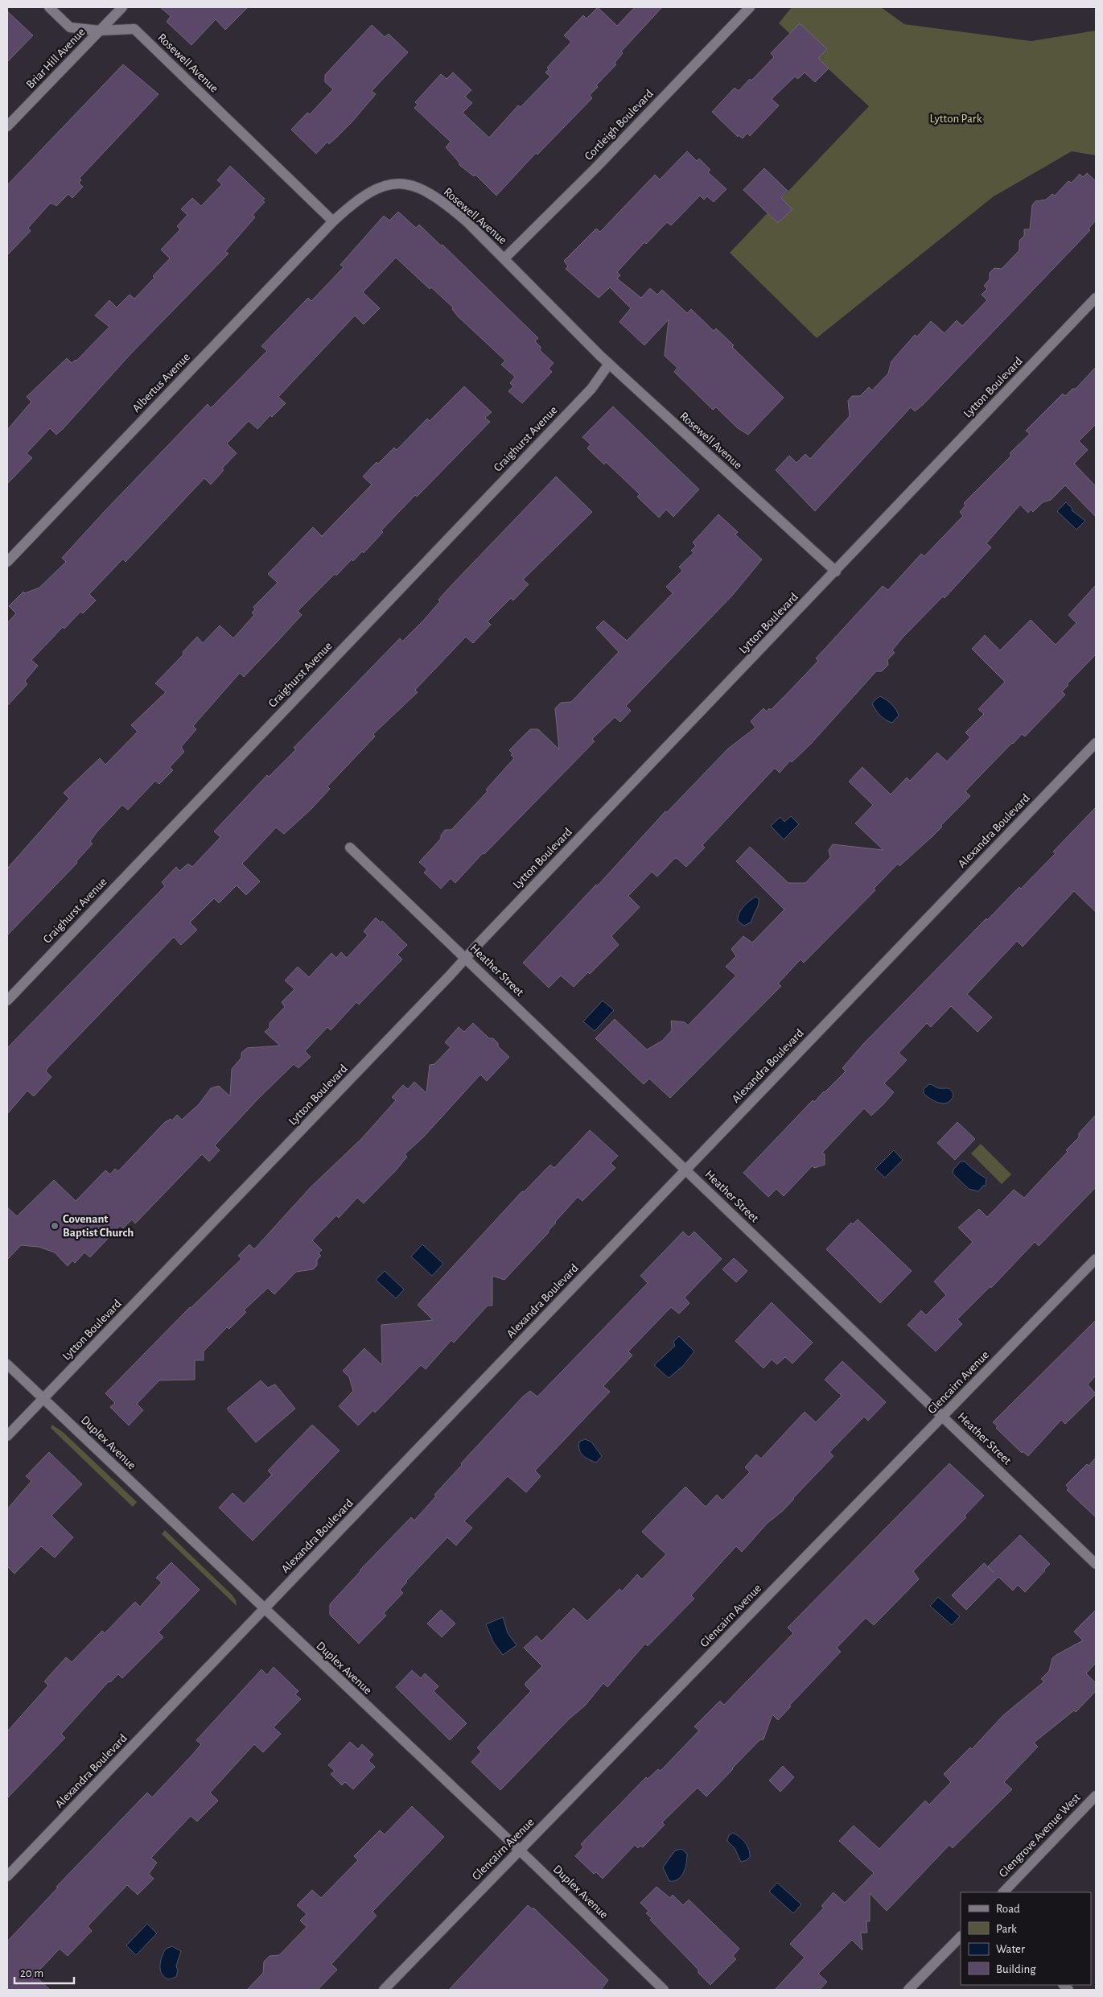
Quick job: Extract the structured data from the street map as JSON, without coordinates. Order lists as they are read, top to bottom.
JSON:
{
  "streets": {
    "street": [
      "Briar Hill Avenue",
      "Rosewell Avenue",
      "Cortleigh Boulevard",
      "Albertus Avenue",
      "Lytton Boulevard",
      "Craighurst Avenue",
      "Alexandra Boulevard",
      "Heather Street",
      "Glencairn Avenue",
      "Duplex Avenue",
      "Glengrove Avenue West"
    ]
  },
  "crossings": [
    ["Briar Hill Avenue", "Rosewell Avenue"],
    ["Rosewell Avenue", "Cortleigh Boulevard"],
    ["Rosewell Avenue", "Albertus Avenue"],
    ["Rosewell Avenue", "Lytton Boulevard"],
    ["Rosewell Avenue", "Craighurst Avenue"],
    ["Lytton Boulevard", "Heather Street"],
    ["Lytton Boulevard", "Duplex Avenue"],
    ["Alexandra Boulevard", "Heather Street"],
    ["Alexandra Boulevard", "Duplex Avenue"],
    ["Heather Street", "Glencairn Avenue"],
    ["Glencairn Avenue", "Duplex Avenue"]
  ],
  "parks": ["Lytton Park"],
  "places": ["Covenant Baptist Church"],
  "legend": [
    "Road",
    "Park",
    "Water",
    "Building"
  ],
  "scale_bar": "20 m"
}
